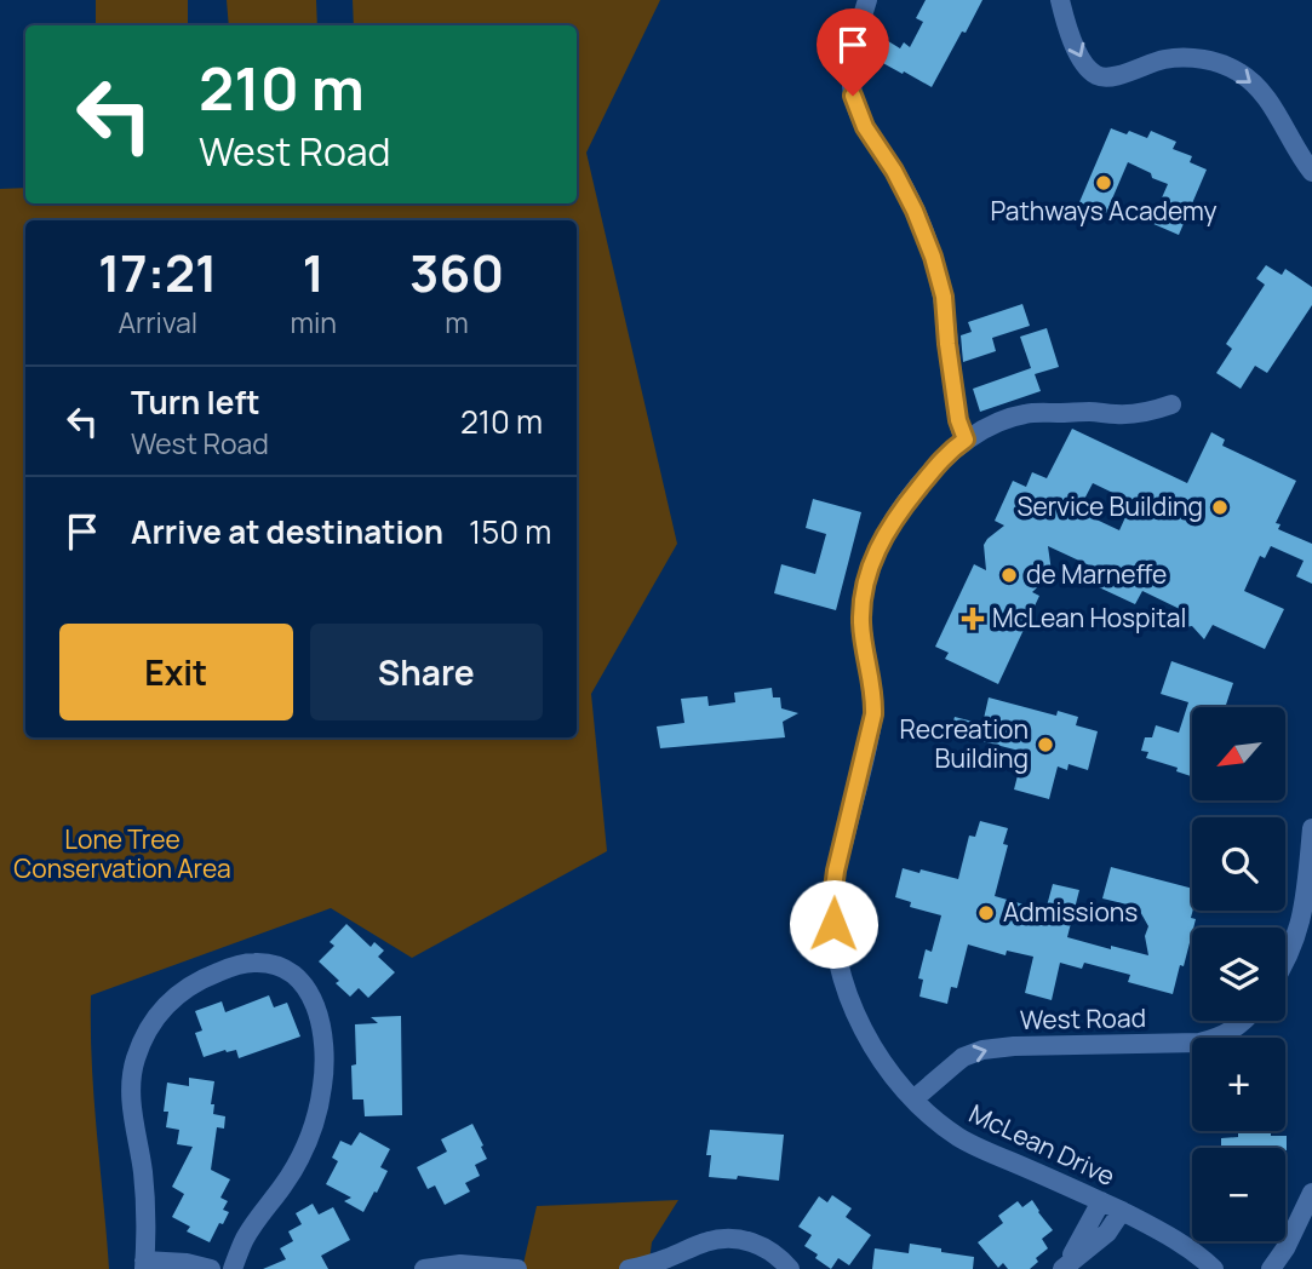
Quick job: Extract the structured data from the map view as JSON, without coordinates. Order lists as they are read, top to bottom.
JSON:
{
  "streets": {
    "street": ["West Road", "McLean Drive"]
  },
  "crossings": [
    ["West Road", "McLean Drive"]
  ],
  "one_way": ["West Road"],
  "parks": ["Lone Tree Conservation Area"],
  "places": {
    "other": [
      "Pathways Academy",
      "Service Building",
      "de Marneffe",
      "Recreation Building",
      "Admissions"
    ],
    "health": ["McLean Hospital"]
  },
  "north": "bottom left",
  "page": {
    "turn": ["210 m", "West Road"],
    "eta": [
      "17:21",
      "Arrival",
      "1",
      "min",
      "360",
      "m"
    ],
    "list": [
      {
        "name": "Turn left",
        "note": "West Road",
        "value": "210 m"
      },
      {
        "name": "Arrive at destination",
        "value": "150 m"
      }
    ],
    "buttons": ["Exit", "Share"],
    "map_buttons": ["+", "−"]
  }
}
